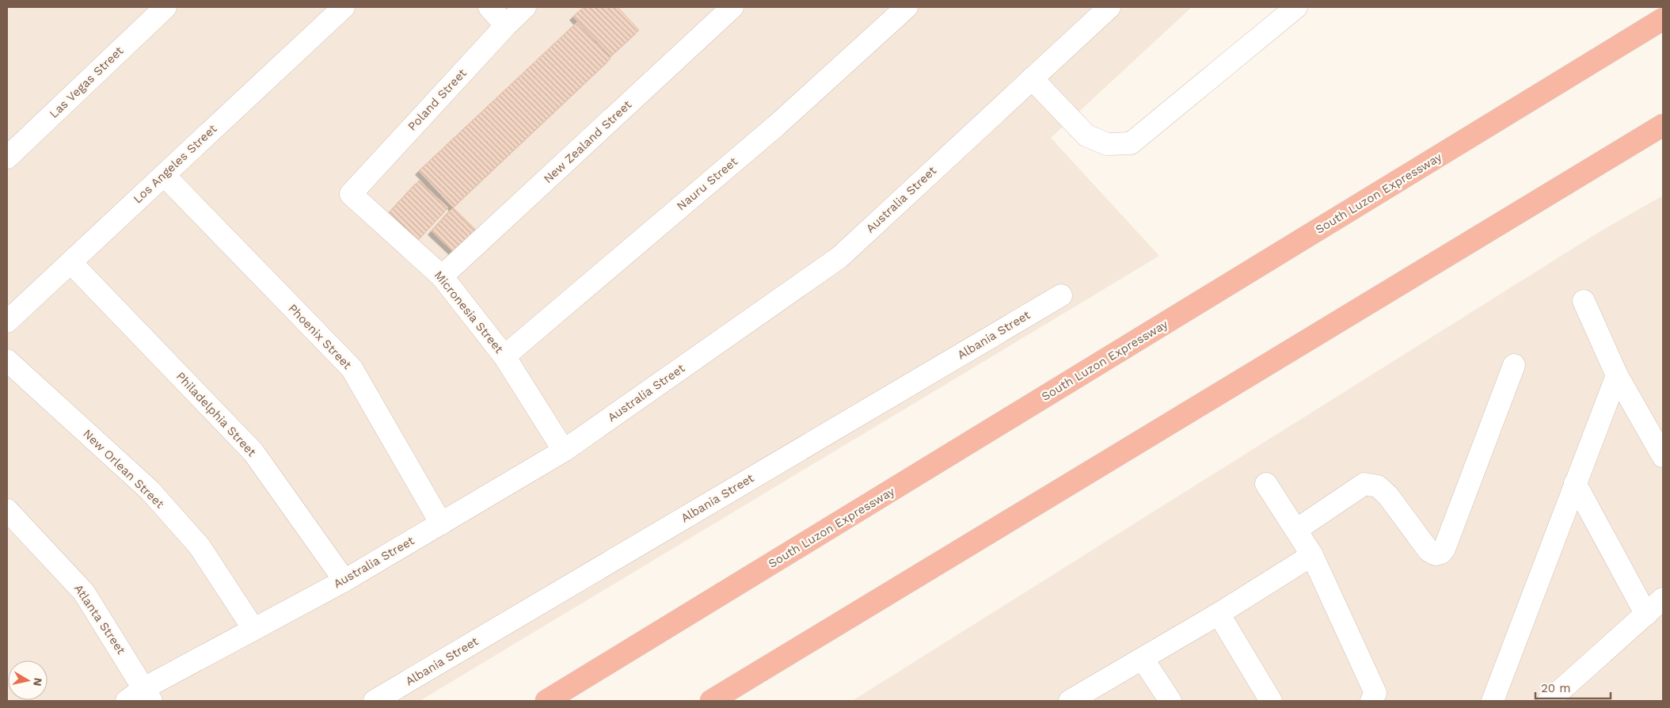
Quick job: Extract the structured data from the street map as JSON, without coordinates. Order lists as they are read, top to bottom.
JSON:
{
  "streets": {
    "highway": ["South Luzon Expressway"],
    "street": [
      "Las Vegas Street",
      "Poland Street",
      "New Zealand Street",
      "Los Angeles Street",
      "Nauru Street",
      "Australia Street",
      "Micronesia Street",
      "Albania Street",
      "Phoenix Street",
      "Philadelphia Street",
      "New Orlean Street",
      "Atlanta Street"
    ]
  },
  "crossings": [
    ["Poland Street", "Micronesia Street"],
    ["New Zealand Street", "Micronesia Street"],
    ["Los Angeles Street", "Phoenix Street"],
    ["Los Angeles Street", "Philadelphia Street"],
    ["Nauru Street", "Micronesia Street"],
    ["Australia Street", "Micronesia Street"],
    ["Australia Street", "Phoenix Street"],
    ["Australia Street", "Philadelphia Street"],
    ["Australia Street", "New Orlean Street"],
    ["Australia Street", "Atlanta Street"]
  ],
  "scale_bar": "20 m",
  "north": "right"
}
